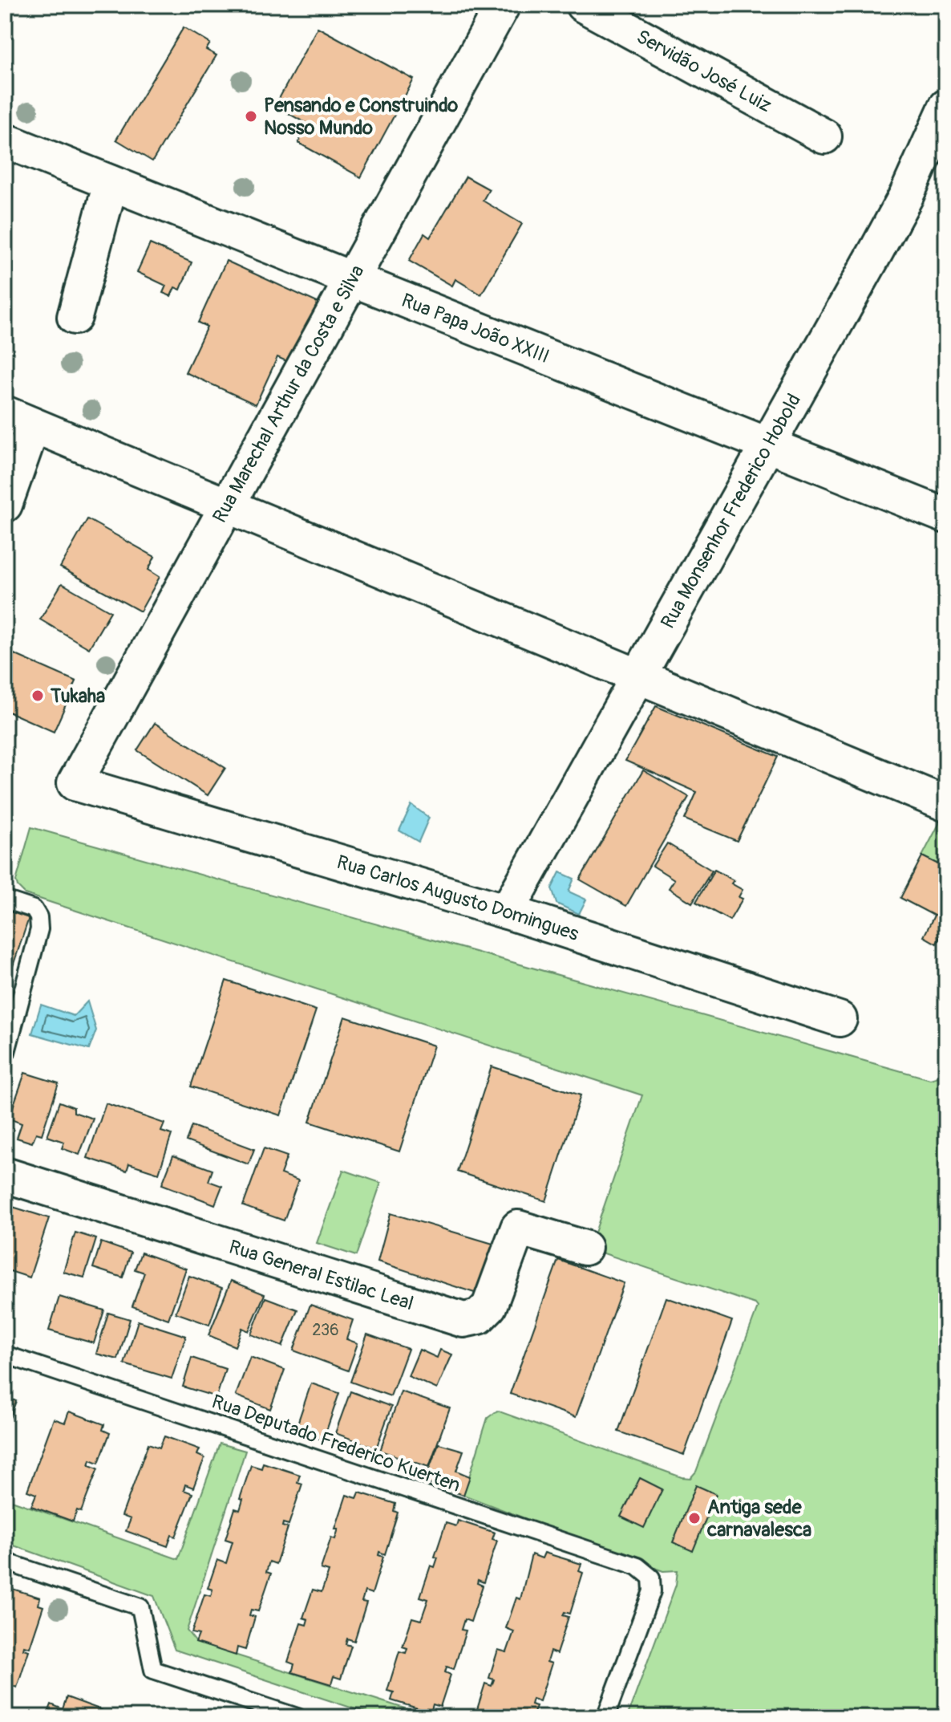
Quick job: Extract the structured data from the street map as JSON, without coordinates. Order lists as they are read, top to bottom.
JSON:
{
  "streets": {
    "street": [
      "Servidão José Luiz",
      "Rua Papa João XXIII",
      "Rua Marechal Arthur da Costa e Silva",
      "Rua Monsenhor Frederico Hobold",
      "Rua Carlos Augusto Domingues",
      "Rua General Estilac Leal"
    ],
    "lane": ["Rua Deputado Frederico Kuerten"]
  },
  "crossings": [
    ["Rua Papa João XXIII", "Rua Marechal Arthur da Costa e Silva"],
    ["Rua Papa João XXIII", "Rua Monsenhor Frederico Hobold"],
    ["Rua Marechal Arthur da Costa e Silva", "Rua Carlos Augusto Domingues"],
    ["Rua Monsenhor Frederico Hobold", "Rua Carlos Augusto Domingues"]
  ],
  "places": ["Pensando e Construindo Nosso Mundo", "Tukaha", "Antiga sede carnavalesca"],
  "house_numbers": ["236"]
}
